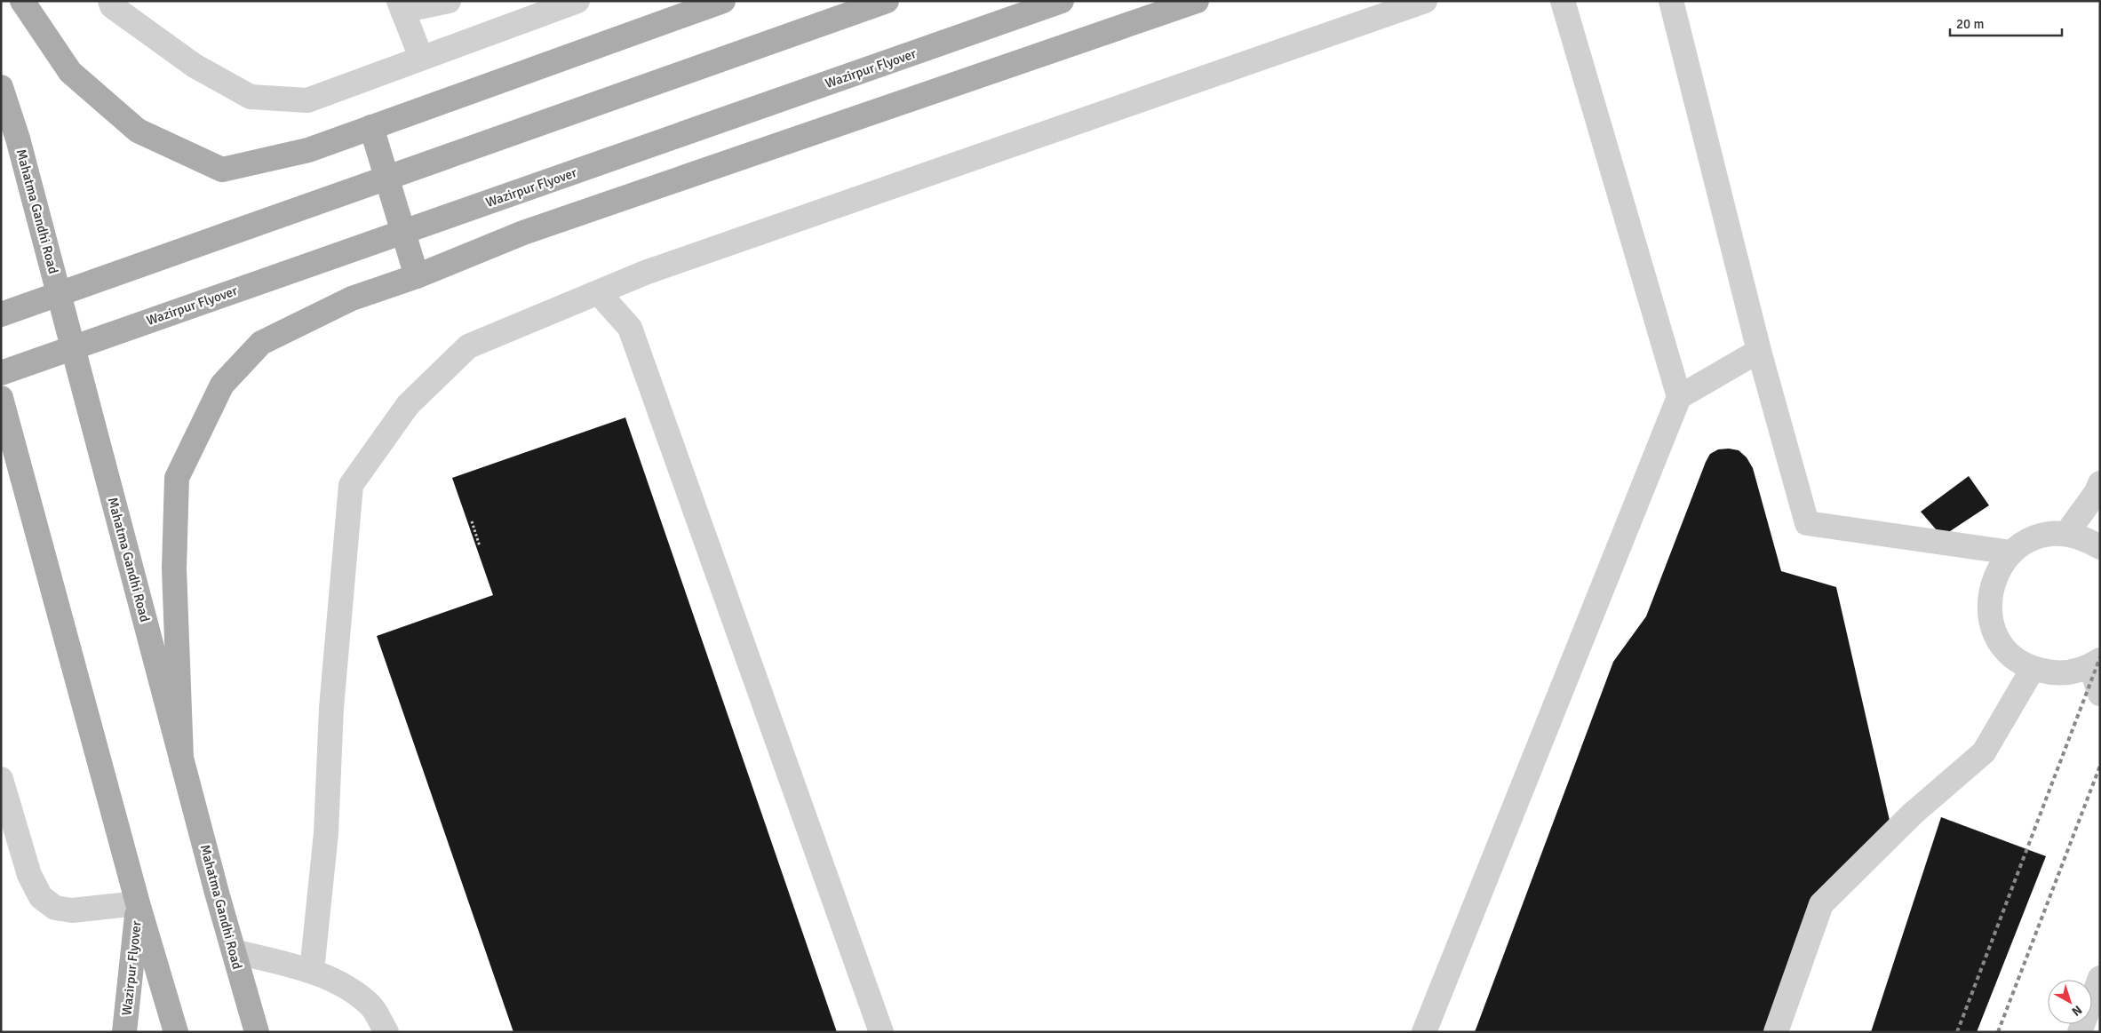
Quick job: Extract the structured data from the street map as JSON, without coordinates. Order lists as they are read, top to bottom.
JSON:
{
  "streets": {
    "main road": ["Wazirpur Flyover", "Mahatma Gandhi Road"]
  },
  "scale_bar": "20 m",
  "north": "bottom right"
}
